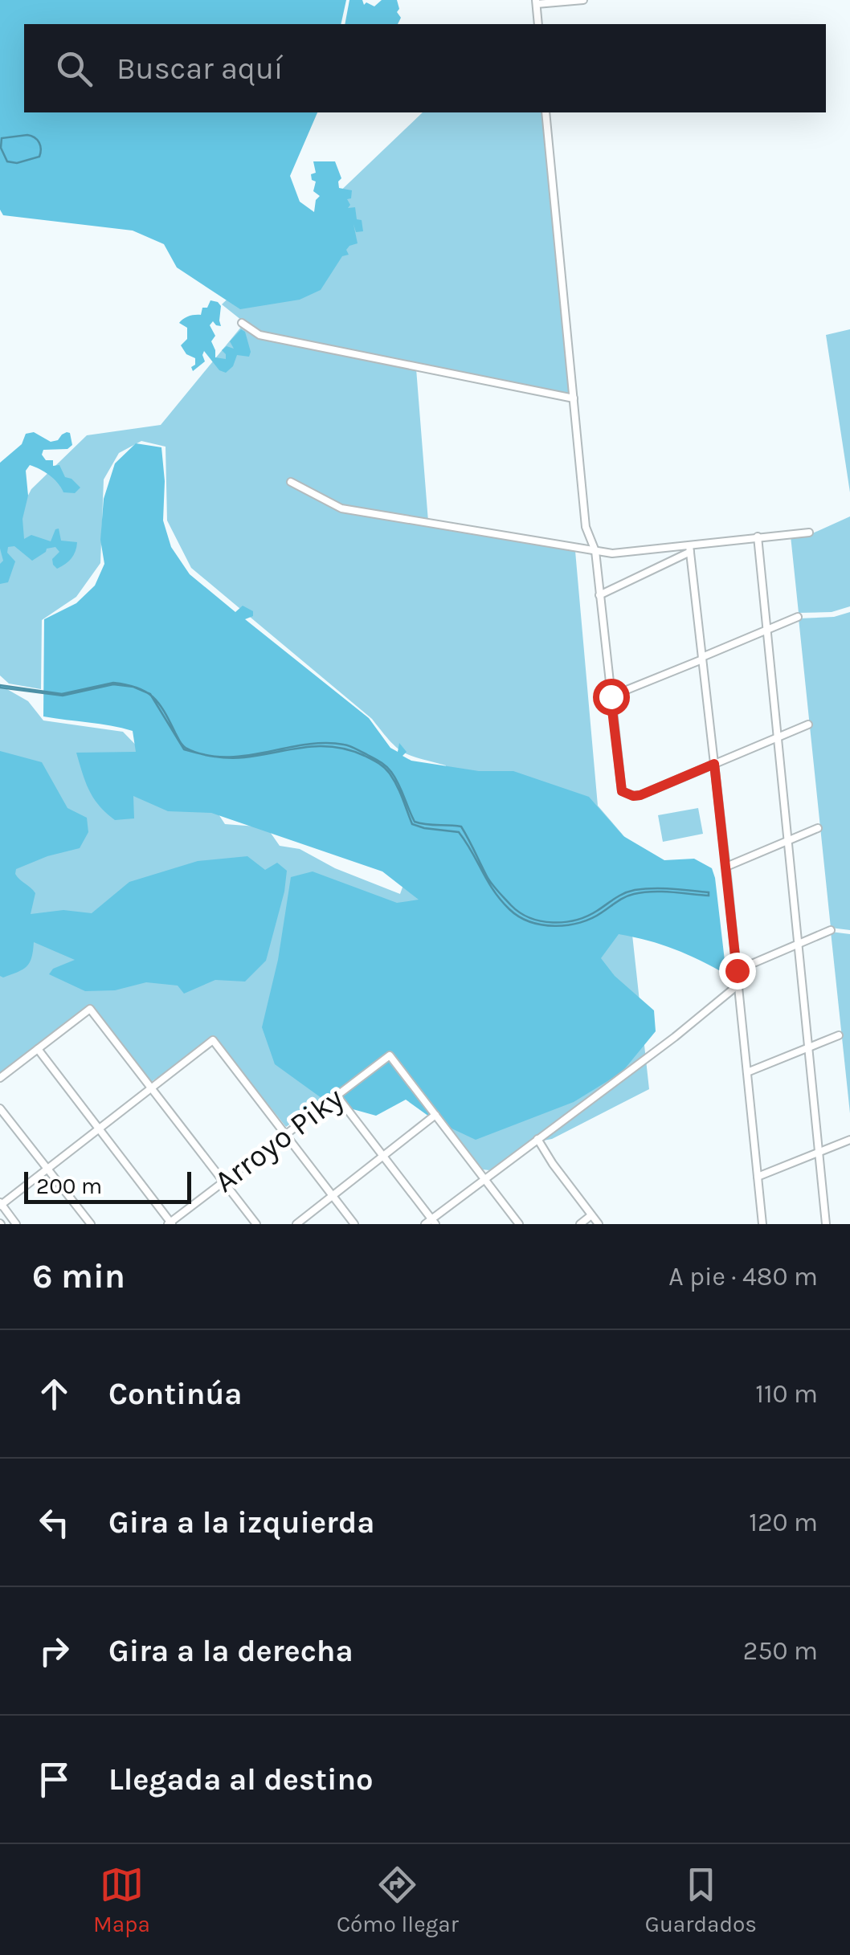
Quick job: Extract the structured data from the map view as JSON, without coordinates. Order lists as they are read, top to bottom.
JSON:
{
  "streets": {
    "street": ["Arroyo Piky"]
  },
  "scale_bar": "200 m",
  "page": {
    "search": "Buscar aquí",
    "scale": "200 m",
    "heading": ["6 min", "A pie · 480 m"],
    "list": [
      ["Continúa", "110 m"],
      ["Gira a la izquierda", "120 m"],
      ["Gira a la derecha", "250 m"],
      "Llegada al destino"
    ],
    "nav": ["Mapa", "Cómo llegar", "Guardados"]
  }
}
